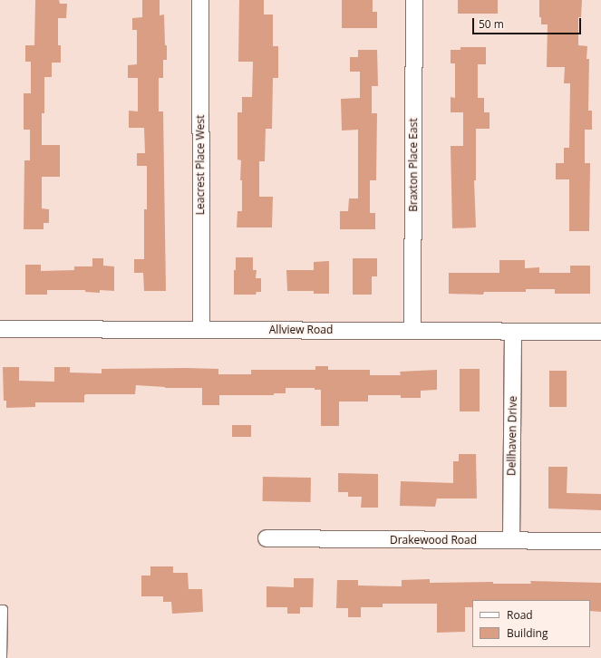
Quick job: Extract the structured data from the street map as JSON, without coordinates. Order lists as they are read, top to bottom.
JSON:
{
  "streets": {
    "street": [
      "Leacrest Place West",
      "Braxton Place East",
      "Allview Road",
      "Dellhaven Drive",
      "Drakewood Road"
    ]
  },
  "crossings": [
    ["Leacrest Place West", "Allview Road"],
    ["Braxton Place East", "Allview Road"],
    ["Allview Road", "Dellhaven Drive"],
    ["Dellhaven Drive", "Drakewood Road"]
  ],
  "legend": ["Road", "Building"],
  "scale_bar": "50 m"
}
